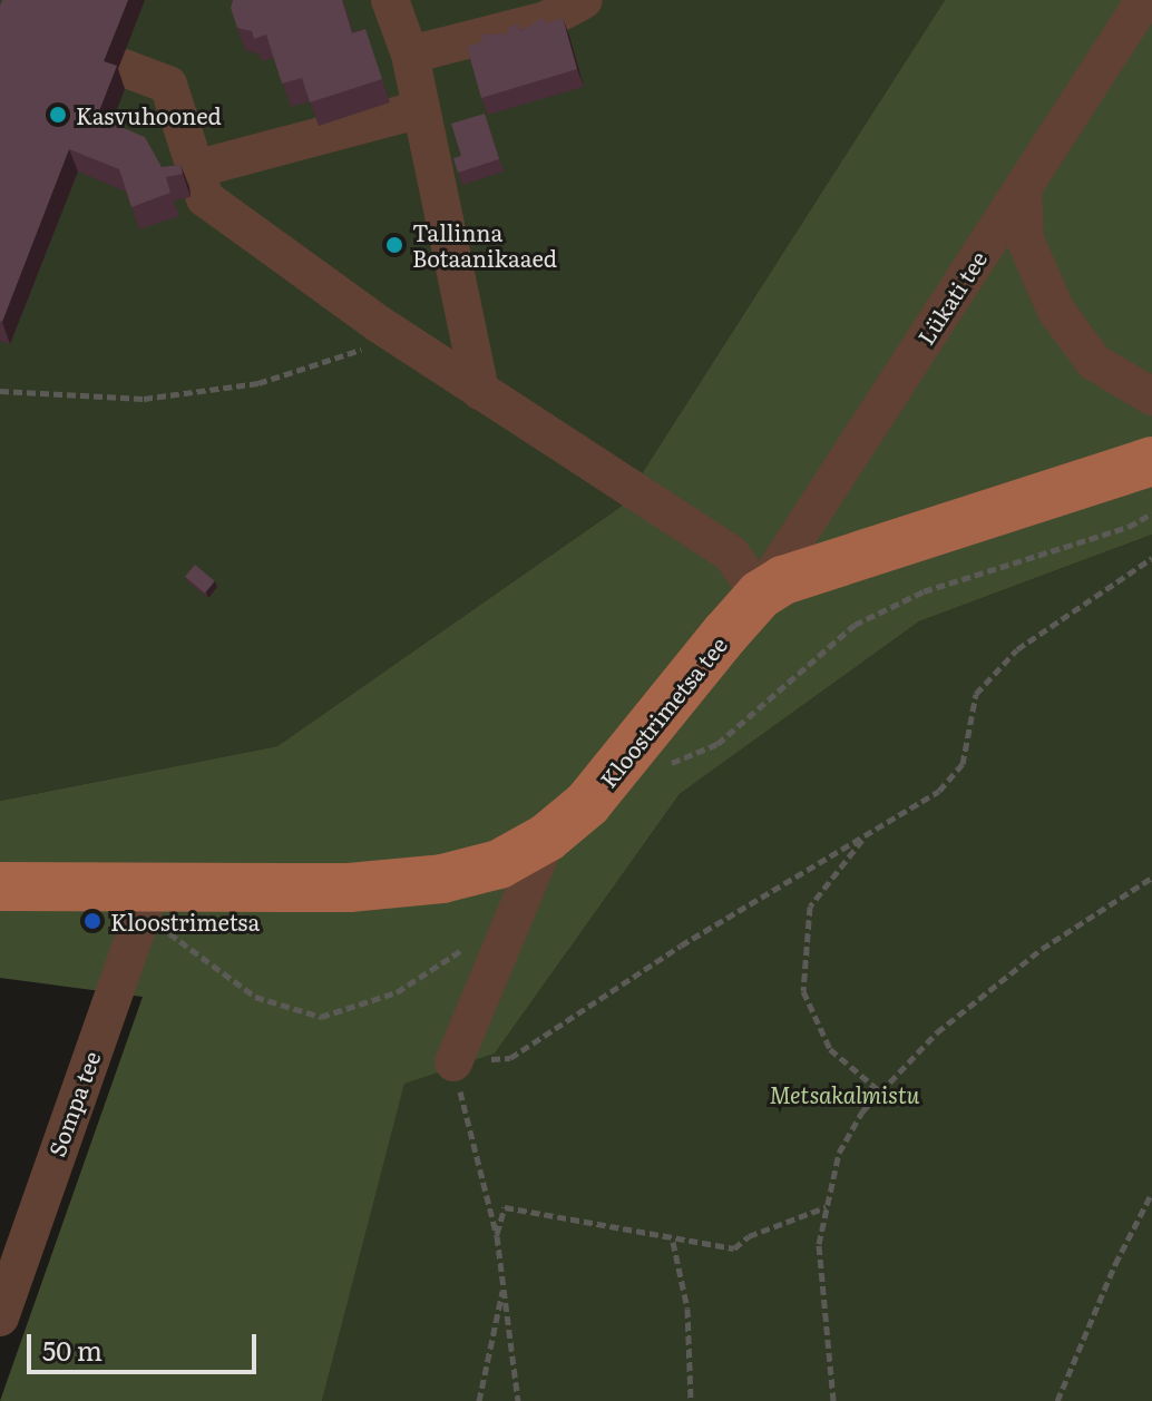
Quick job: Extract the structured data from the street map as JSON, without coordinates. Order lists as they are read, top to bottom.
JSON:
{
  "streets": {
    "main road": ["Kloostrimetsa tee"],
    "street": ["Lükati tee", "Sompa tee"]
  },
  "crossings": [
    ["Lükati tee", "Kloostrimetsa tee"],
    ["Kloostrimetsa tee", "Sompa tee"]
  ],
  "parks": ["Metsakalmistu"],
  "places": ["Kasvuhooned", "Tallinna Botaanikaaed", "Kloostrimetsa"],
  "scale_bar": "50 m"
}
